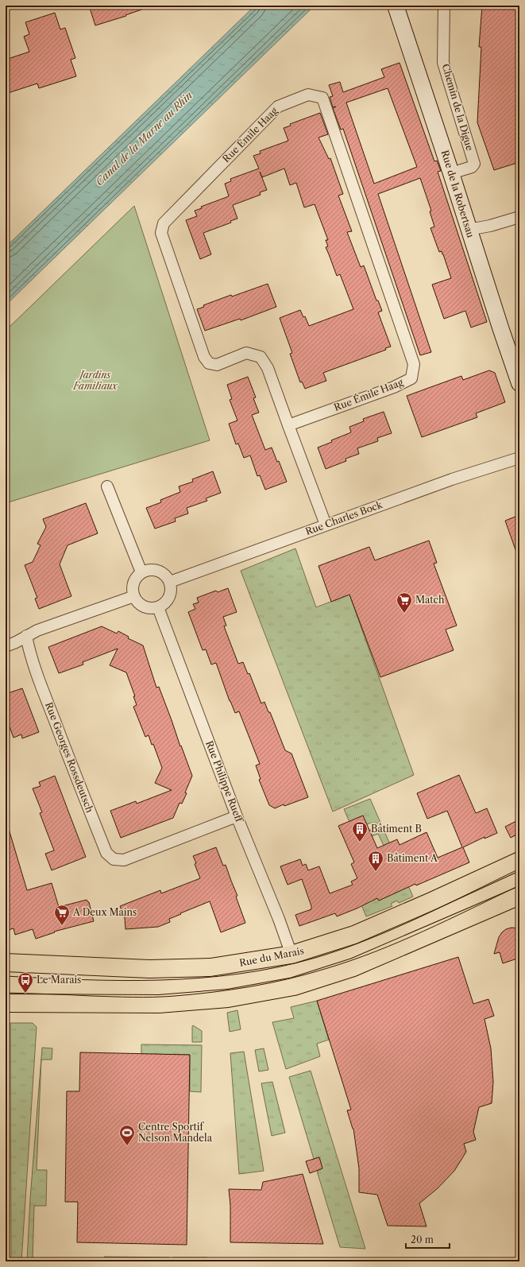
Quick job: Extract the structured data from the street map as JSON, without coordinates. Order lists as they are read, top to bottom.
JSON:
{
  "streets": {
    "main road": ["Rue de la Robertsau", "Rue du Marais"],
    "street": [
      "Chemin de la Digue",
      "Rue Émile Haag",
      "Rue Charles Bock",
      "Rue Georges Rossdeutsch",
      "Rue Philippe Rueff"
    ]
  },
  "crossings": [
    ["Chemin de la Digue", "Rue de la Robertsau"],
    ["Rue Émile Haag", "Rue Charles Bock"],
    ["Rue Charles Bock", "Rue Philippe Rueff"],
    ["Rue Georges Rossdeutsch", "Rue Philippe Rueff"],
    ["Rue Philippe Rueff", "Rue du Marais"]
  ],
  "water": ["Canal de la Marne au Rhin"],
  "parks": ["Jardins Familiaux"],
  "places": {
    "supermarket": ["Match", "A Deux Mains"],
    "building": ["Bâtiment B", "Bâtiment A"],
    "bus stop": ["Le Marais"],
    "sports": ["Centre Sportif Nelson Mandela"]
  },
  "scale_bar": "20 m"
}
